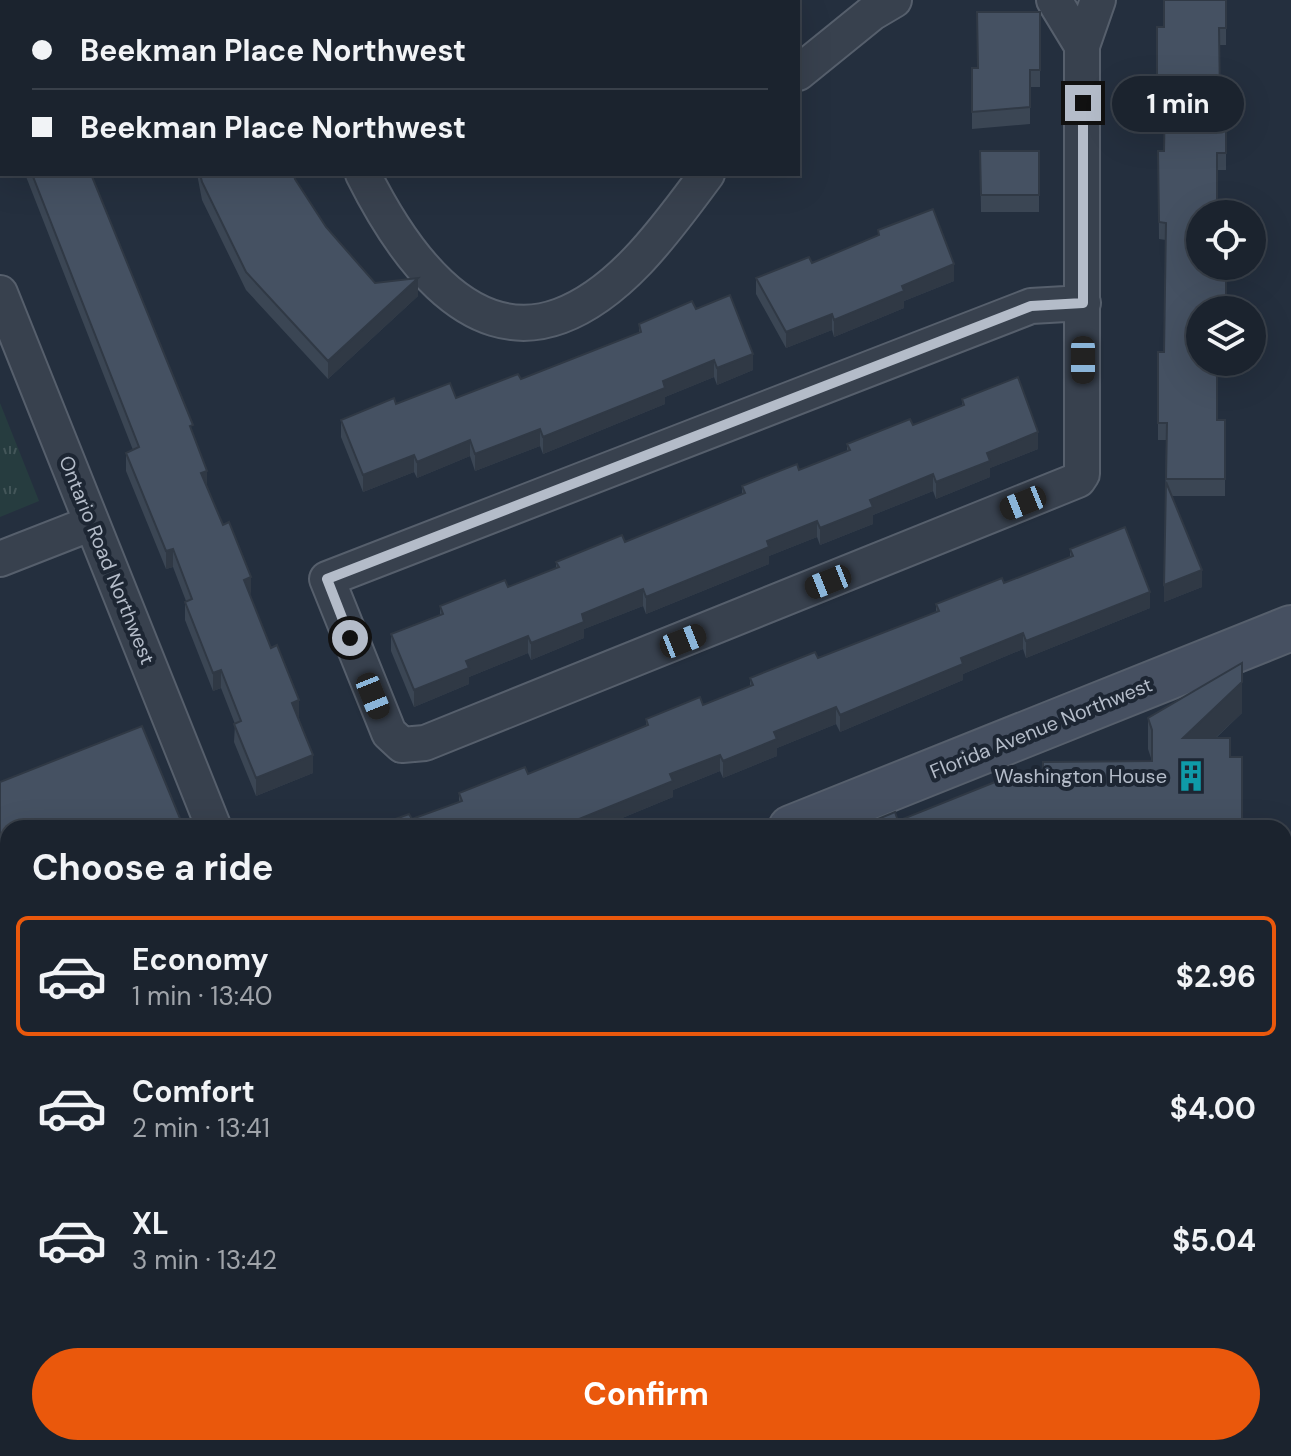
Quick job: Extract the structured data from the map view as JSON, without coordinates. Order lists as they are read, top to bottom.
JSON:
{
  "streets": {
    "main road": ["Florida Avenue Northwest"],
    "street": ["Ontario Road Northwest"]
  },
  "places": {
    "building": ["Washington House"]
  },
  "page": {
    "banner": ["Beekman Place Northwest", "Beekman Place Northwest"],
    "bubble": "1 min",
    "heading": "Choose a ride",
    "list": [
      {
        "name": "Economy",
        "note": "1 min · 13:40",
        "value": "$2.96"
      },
      {
        "name": "Comfort",
        "note": "2 min · 13:41",
        "value": "$4.00"
      },
      {
        "name": "XL",
        "note": "3 min · 13:42",
        "value": "$5.04"
      }
    ],
    "buttons": "Confirm"
  }
}
